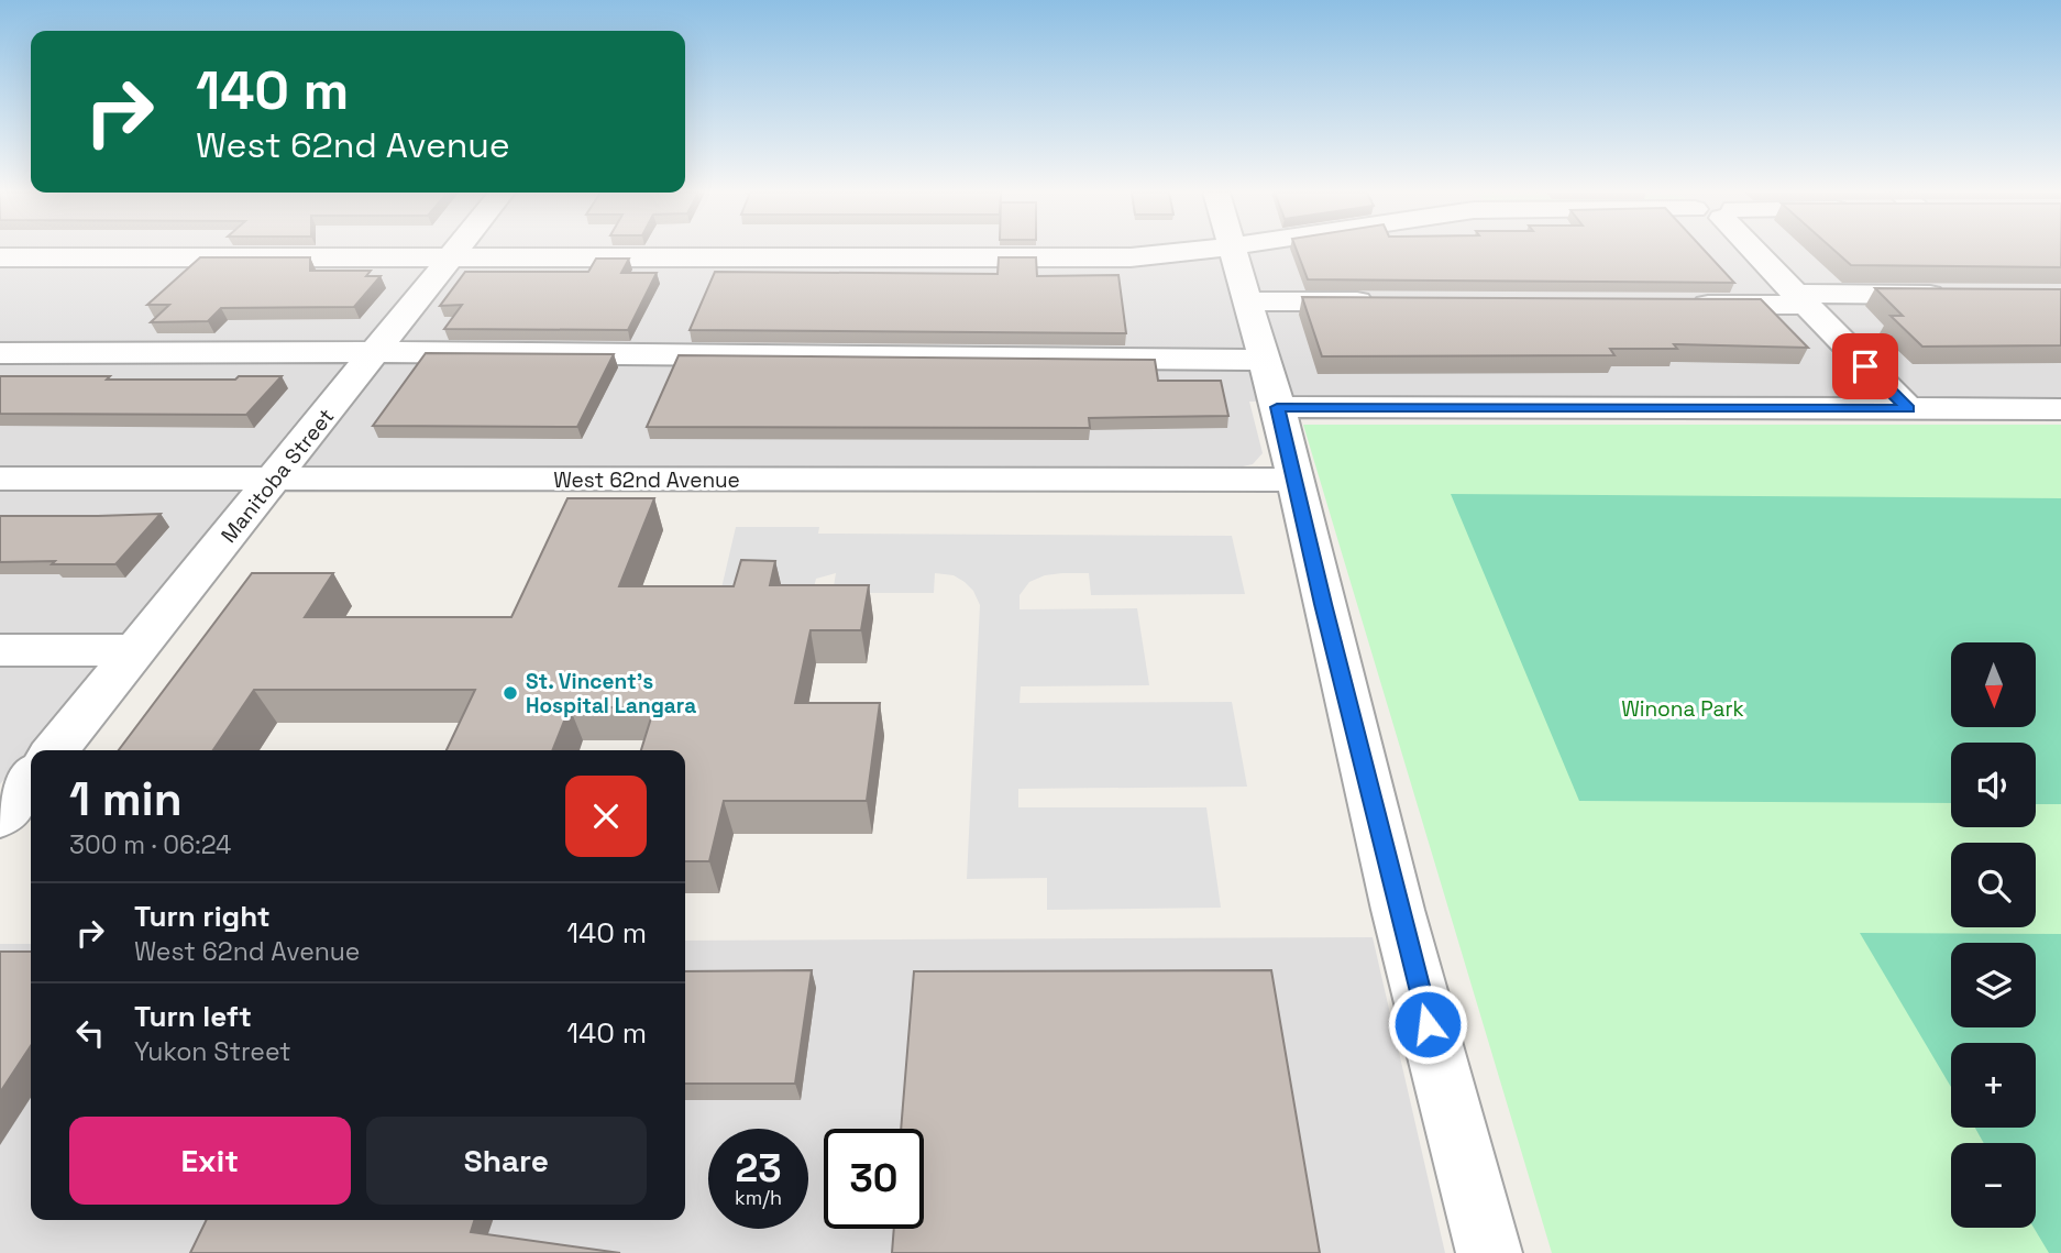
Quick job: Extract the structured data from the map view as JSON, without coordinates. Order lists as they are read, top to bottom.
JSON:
{
  "streets": {
    "street": ["Manitoba Street", "West 62nd Avenue"]
  },
  "crossings": [
    ["Manitoba Street", "West 62nd Avenue"]
  ],
  "parks": ["Winona Park"],
  "places": ["St. Vincent's Hospital Langara"],
  "north": "bottom",
  "page": {
    "turn": ["140 m", "West 62nd Avenue"],
    "map_buttons": ["+", "−"],
    "heading": ["1 min", "300 m · 06:24"],
    "list": [
      {
        "name": "Turn right",
        "note": "West 62nd Avenue",
        "value": "140 m"
      },
      {
        "name": "Turn left",
        "note": "Yukon Street",
        "value": "140 m"
      }
    ],
    "buttons": ["Exit", "Share"],
    "speed": "23 km/h",
    "limit": "30"
  }
}
